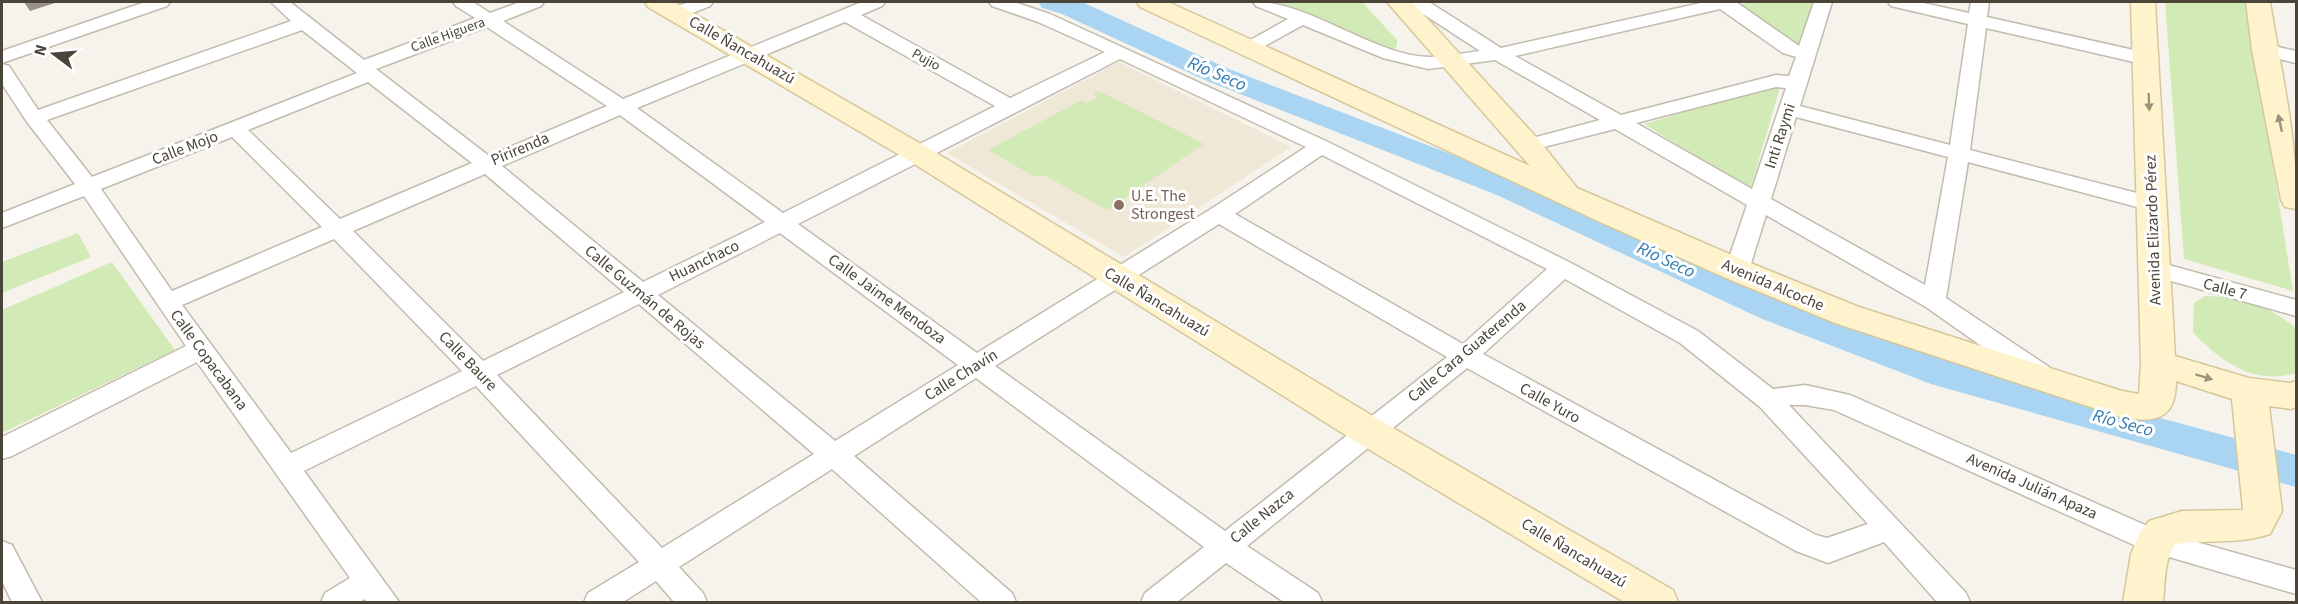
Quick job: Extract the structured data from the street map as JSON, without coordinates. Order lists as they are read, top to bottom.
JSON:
{
  "streets": {
    "street": [
      "Calle Higuera",
      "Calle Ñancahuazú",
      "Pujio",
      "Inti Raymi",
      "Calle Mojo",
      "Pirirenda",
      "Avenida Elizardo Pérez",
      "Huanchaco",
      "Avenida Alcoche",
      "Calle 7",
      "Calle Guzmán de Rojas",
      "Calle Jaime Mendoza",
      "Calle Cara Guaterenda",
      "Calle Copacabana",
      "Calle Baure",
      "Calle Chavín",
      "Calle Yuro",
      "Avenida Julián Apaza",
      "Calle Nazca"
    ]
  },
  "crossings": [
    ["Calle Higuera", "Calle Mojo"],
    ["Calle Higuera", "Calle Guzmán de Rojas"],
    ["Calle Higuera", "Calle Jaime Mendoza"],
    ["Calle Ñancahuazú", "Pirirenda"],
    ["Calle Ñancahuazú", "Huanchaco"],
    ["Calle Ñancahuazú", "Calle Cara Guaterenda"],
    ["Calle Ñancahuazú", "Calle Chavín"],
    ["Calle Ñancahuazú", "Calle Nazca"],
    ["Pujio", "Pirirenda"],
    ["Pujio", "Huanchaco"],
    ["Inti Raymi", "Avenida Alcoche"],
    ["Calle Mojo", "Calle Guzmán de Rojas"],
    ["Calle Mojo", "Calle Copacabana"],
    ["Calle Mojo", "Calle Baure"],
    ["Pirirenda", "Calle Guzmán de Rojas"],
    ["Pirirenda", "Calle Jaime Mendoza"],
    ["Pirirenda", "Calle Copacabana"],
    ["Pirirenda", "Calle Baure"],
    ["Avenida Elizardo Pérez", "Avenida Alcoche"],
    ["Avenida Elizardo Pérez", "Calle 7"],
    ["Huanchaco", "Calle Guzmán de Rojas"],
    ["Huanchaco", "Calle Jaime Mendoza"],
    ["Huanchaco", "Calle Copacabana"],
    ["Huanchaco", "Calle Baure"],
    ["Calle Guzmán de Rojas", "Calle Chavín"],
    ["Calle Jaime Mendoza", "Calle Chavín"],
    ["Calle Jaime Mendoza", "Calle Nazca"],
    ["Calle Cara Guaterenda", "Calle Yuro"],
    ["Calle Cara Guaterenda", "Calle Nazca"],
    ["Calle Baure", "Calle Chavín"],
    ["Calle Chavín", "Calle Yuro"]
  ],
  "water": ["Río Seco"],
  "places": ["U.E. The Strongest"],
  "north": "left"
}
